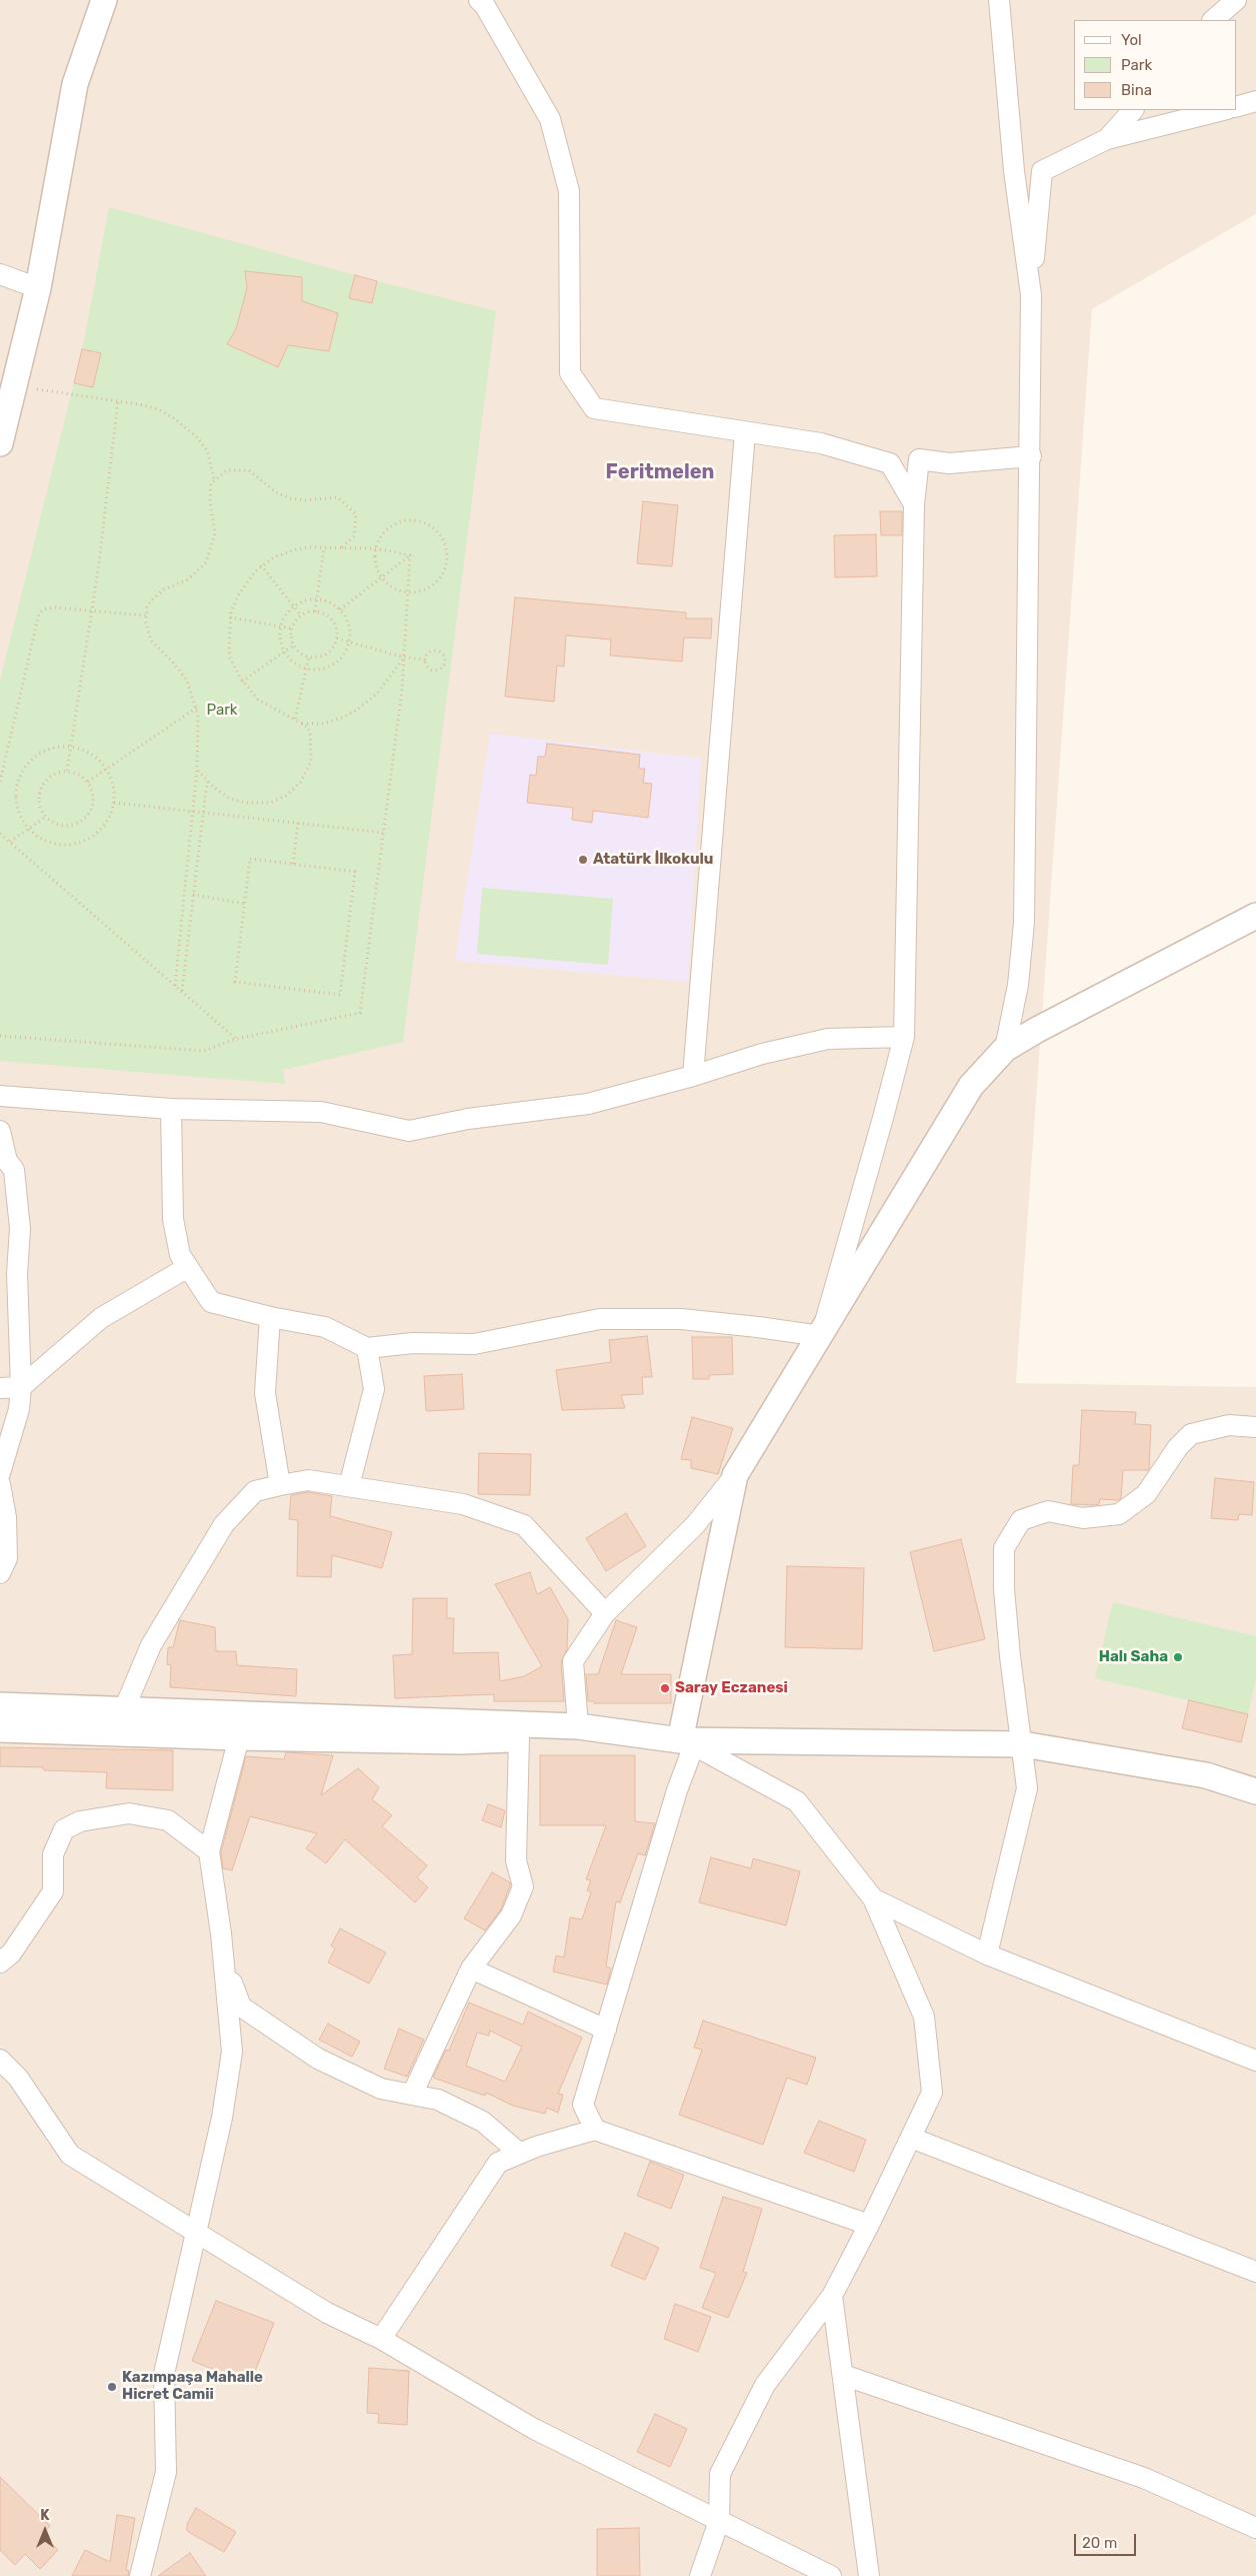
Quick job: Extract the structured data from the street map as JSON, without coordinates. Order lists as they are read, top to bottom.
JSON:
{
  "districts": ["Feritmelen"],
  "parks": ["Park"],
  "places": [
    "Atatürk İlkokulu",
    "Halı Saha",
    "Saray Eczanesi",
    "Kazımpaşa Mahalle Hicret Camii"
  ],
  "legend": ["Yol", "Park", "Bina"],
  "scale_bar": "20 m",
  "north": "top"
}
